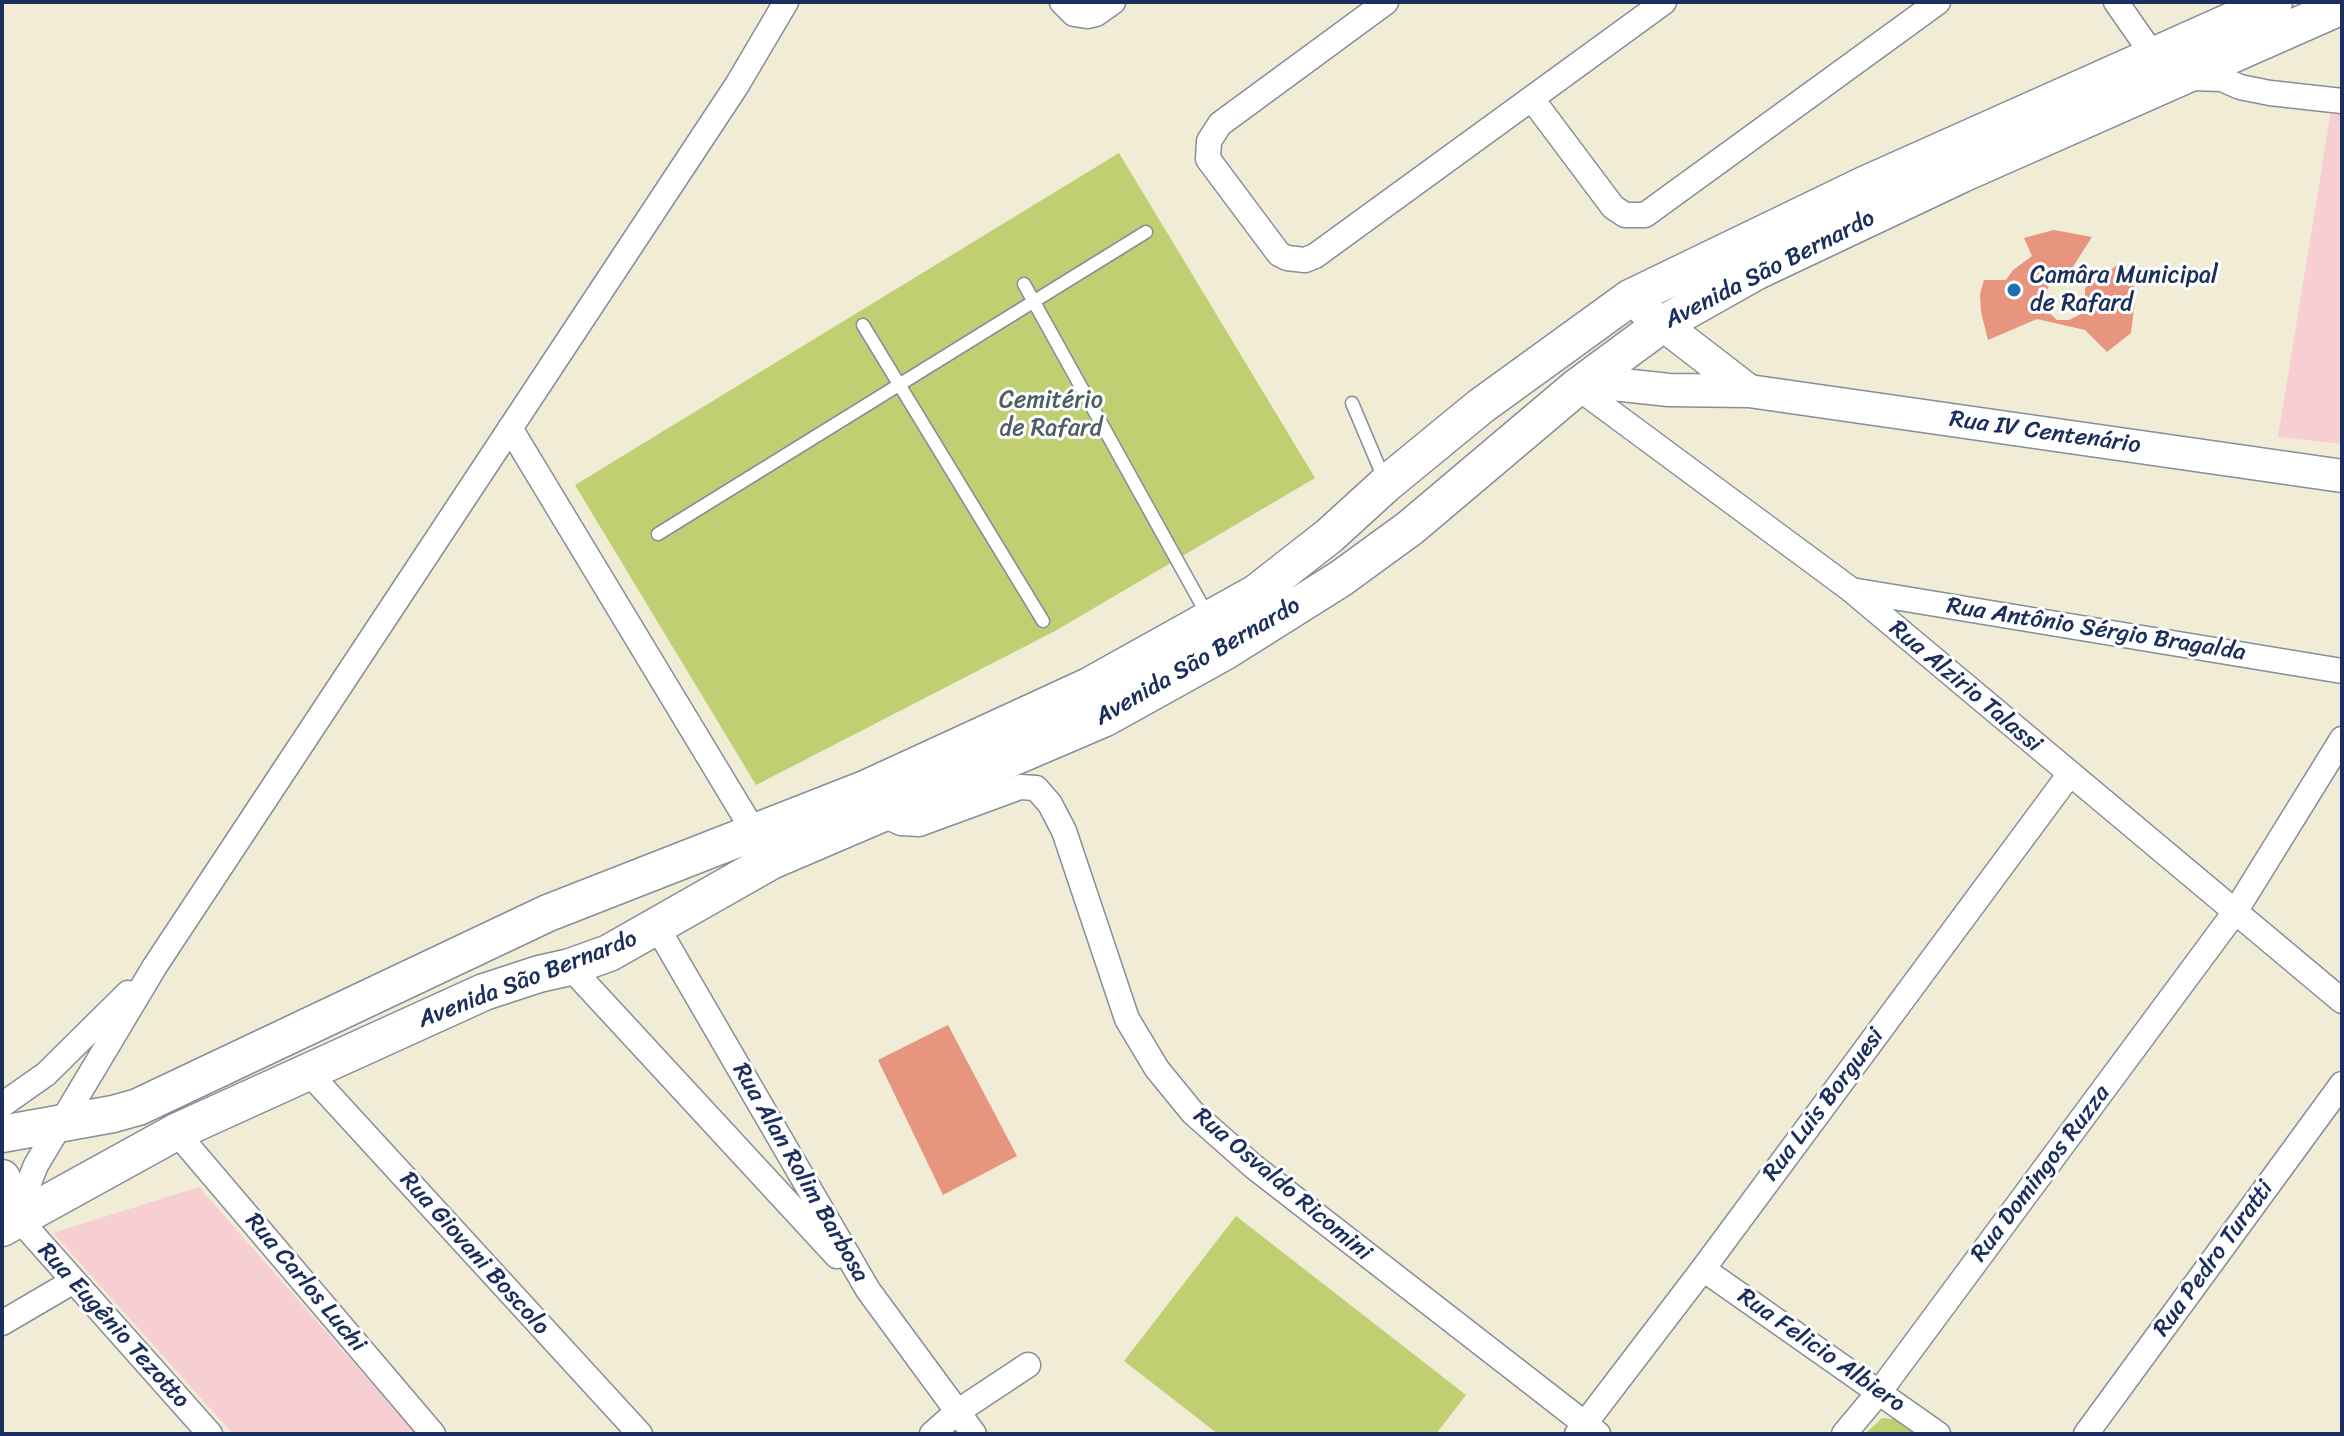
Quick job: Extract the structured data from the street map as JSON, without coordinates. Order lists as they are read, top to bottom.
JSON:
{
  "streets": {
    "main road": ["Avenida São Bernardo"],
    "street": [
      "Rua IV Centenário",
      "Rua Antônio Sérgio Bragalda",
      "Rua Alzirio Talassi",
      "Rua Luis Borguesi",
      "Rua Alan Rolim Barbosa",
      "Rua Domingos Ruzza",
      "Rua Osvaldo Ricomini",
      "Rua Giovani Boscolo",
      "Rua Pedro Turatti",
      "Rua Carlos Luchi",
      "Rua Eugênio Tezotto",
      "Rua Felicio Albiero"
    ]
  },
  "crossings": [
    ["Avenida São Bernardo", "Rua IV Centenário"],
    ["Avenida São Bernardo", "Rua Alzirio Talassi"],
    ["Avenida São Bernardo", "Rua Alan Rolim Barbosa"],
    ["Avenida São Bernardo", "Rua Osvaldo Ricomini"],
    ["Avenida São Bernardo", "Rua Giovani Boscolo"],
    ["Avenida São Bernardo", "Rua Carlos Luchi"],
    ["Avenida São Bernardo", "Rua Eugênio Tezotto"],
    ["Rua IV Centenário", "Rua Alzirio Talassi"],
    ["Rua Antônio Sérgio Bragalda", "Rua Alzirio Talassi"],
    ["Rua Alzirio Talassi", "Rua Luis Borguesi"],
    ["Rua Alzirio Talassi", "Rua Domingos Ruzza"],
    ["Rua Luis Borguesi", "Rua Osvaldo Ricomini"],
    ["Rua Luis Borguesi", "Rua Felicio Albiero"],
    ["Rua Domingos Ruzza", "Rua Felicio Albiero"]
  ],
  "parks": ["Cemitério de Rafard"],
  "places": ["Camâra Municipal de Rafard"]
}
